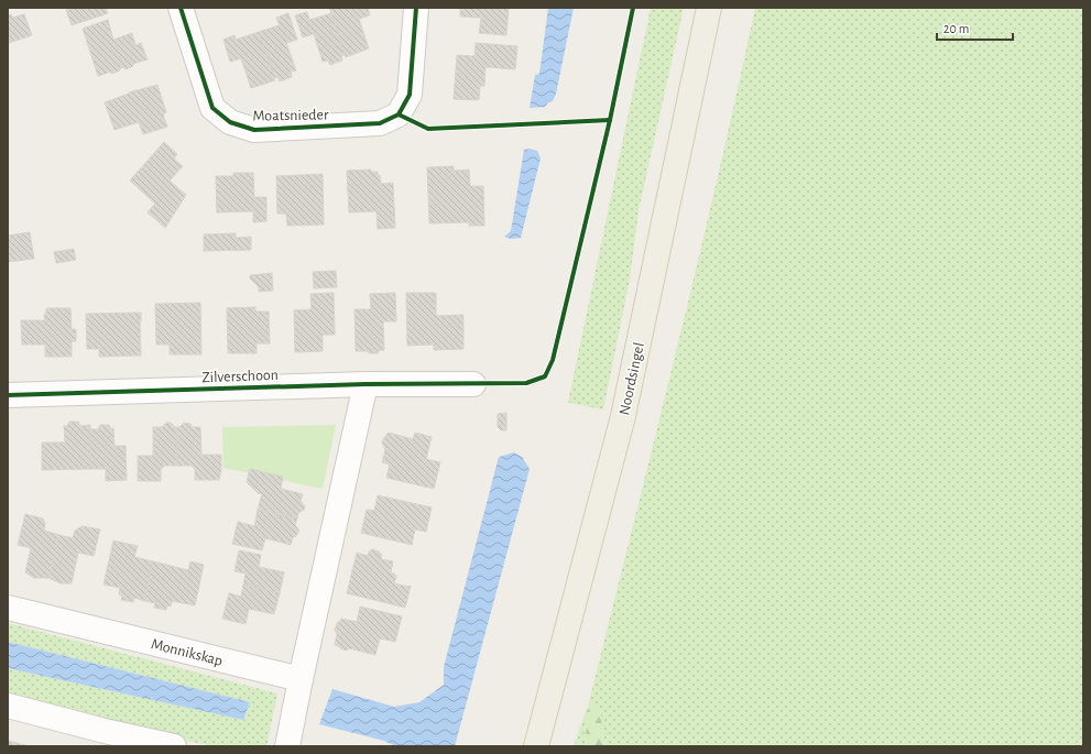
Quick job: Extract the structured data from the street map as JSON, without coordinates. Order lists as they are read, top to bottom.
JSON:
{
  "streets": {
    "main road": ["Noordsingel"],
    "street": ["Moatsnieder", "Zilverschoon", "Monnikskap"]
  },
  "scale_bar": "20 m"
}
